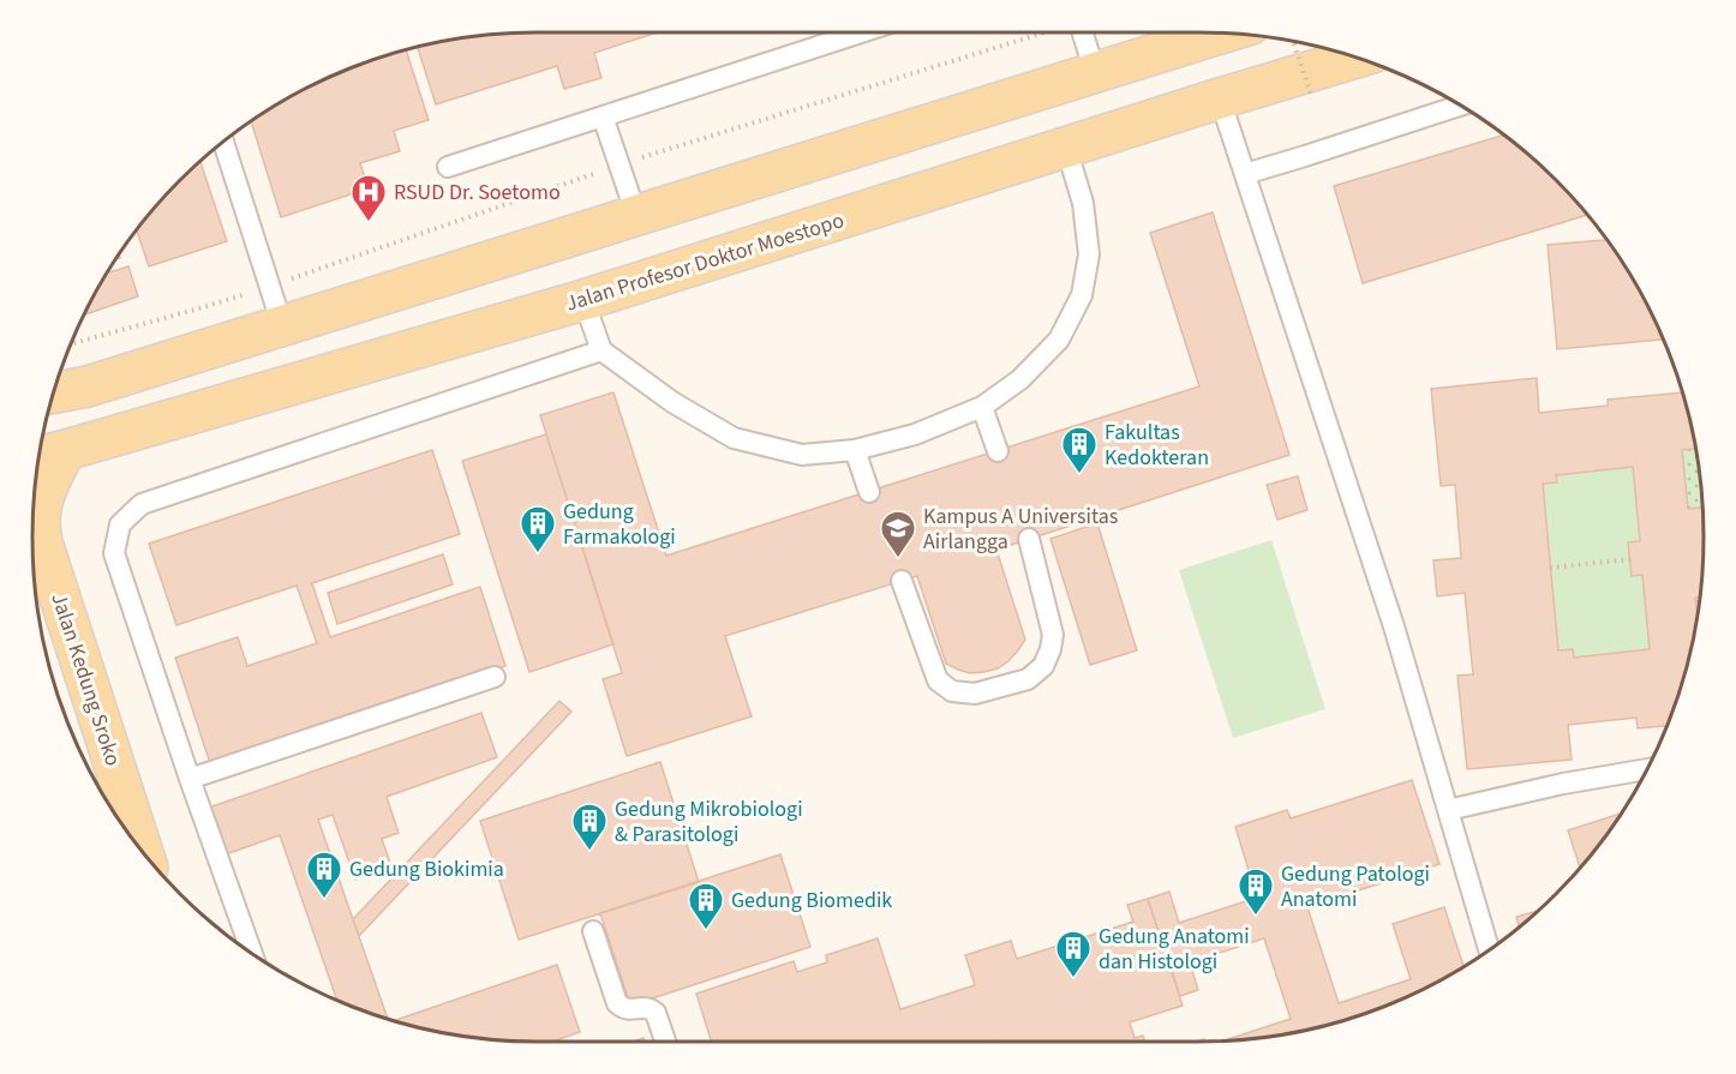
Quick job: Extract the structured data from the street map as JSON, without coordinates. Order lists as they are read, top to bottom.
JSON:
{
  "streets": {
    "main road": ["Jalan Profesor Doktor Moestopo", "Jalan Kedung Sroko"]
  },
  "crossings": [
    ["Jalan Profesor Doktor Moestopo", "Jalan Kedung Sroko"]
  ],
  "places": {
    "hospital": ["RSUD Dr. Soetomo"],
    "building": [
      "Fakultas Kedokteran",
      "Gedung Farmakologi",
      "Gedung Mikrobiologi & Parasitologi",
      "Gedung Biokimia",
      "Gedung Patologi Anatomi",
      "Gedung Biomedik",
      "Gedung Anatomi dan Histologi"
    ],
    "school or university": ["Kampus A Universitas Airlangga"]
  }
}
